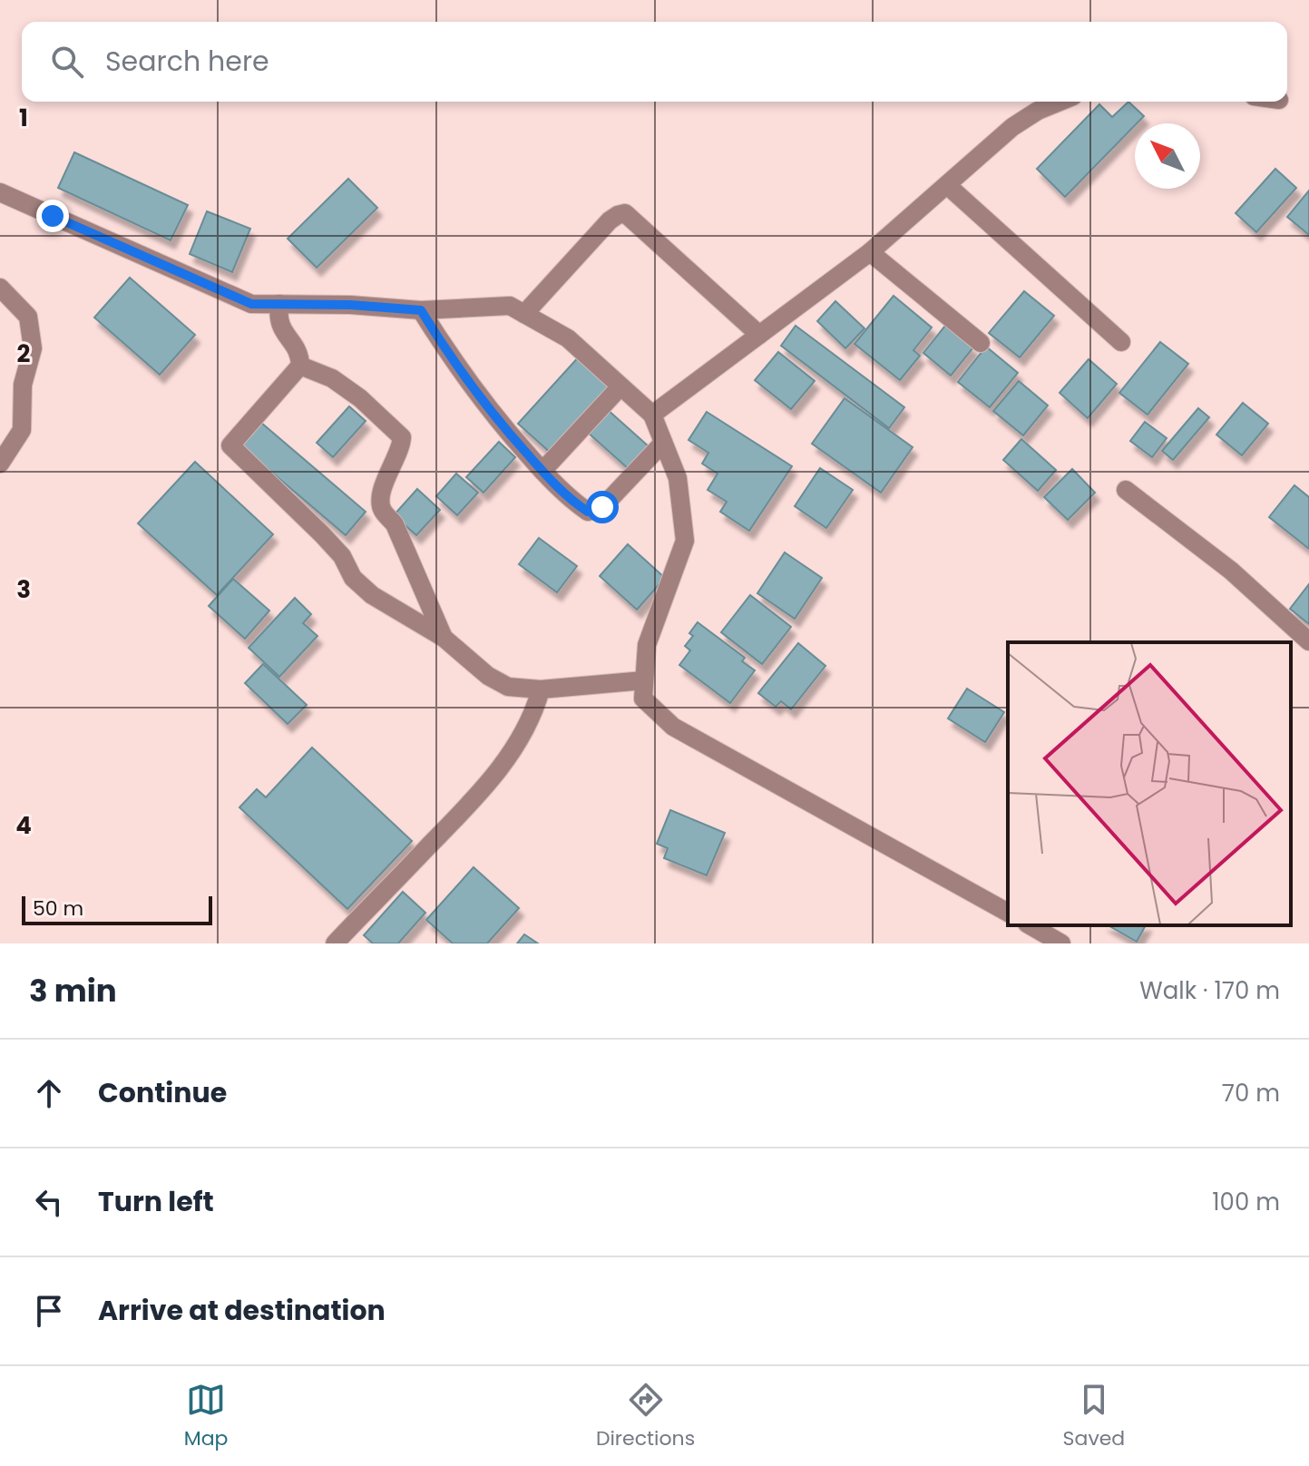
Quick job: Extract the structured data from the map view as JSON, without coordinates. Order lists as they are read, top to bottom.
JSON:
{
  "scale_bar": "50 m",
  "north": "top left",
  "page": {
    "search": "Search here",
    "scale": "50 m",
    "heading": ["3 min", "Walk · 170 m"],
    "list": [
      ["Continue", "70 m"],
      ["Turn left", "100 m"],
      "Arrive at destination"
    ],
    "nav": ["Map", "Directions", "Saved"]
  },
  "grid": {
    "rows": [
      "1",
      "2",
      "3",
      "4"
    ]
  }
}
